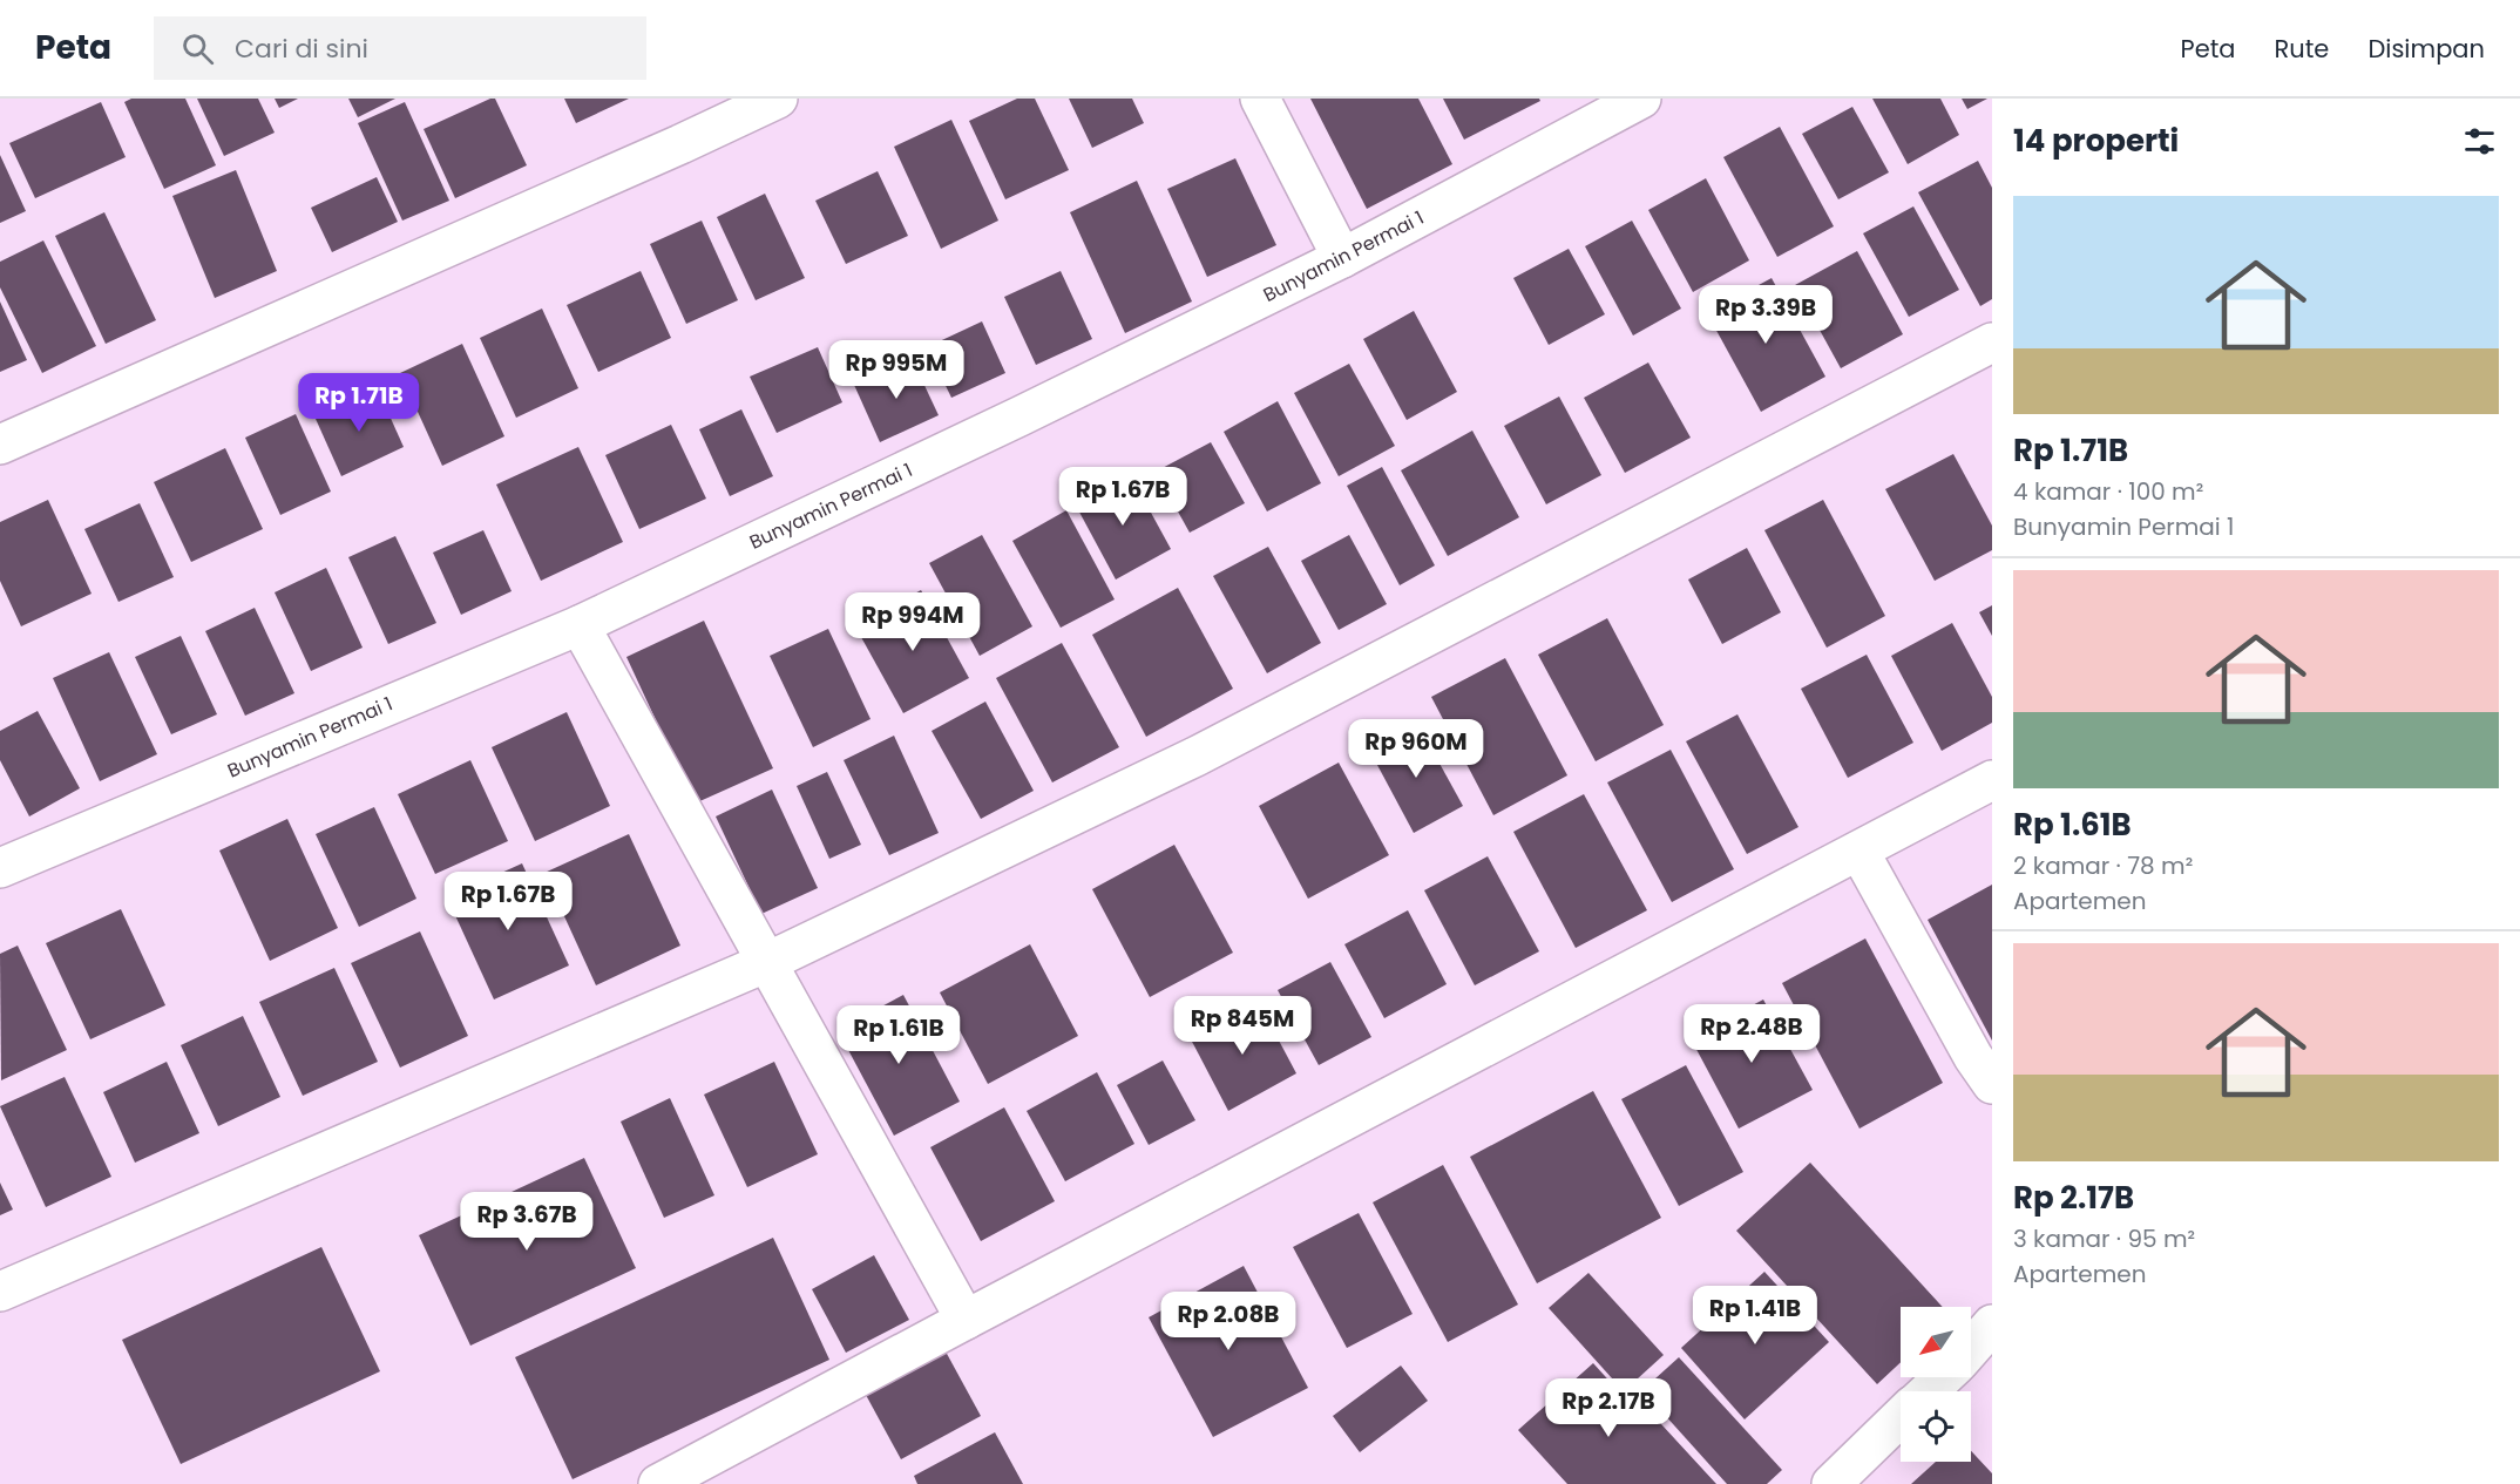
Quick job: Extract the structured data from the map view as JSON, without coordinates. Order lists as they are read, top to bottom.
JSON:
{
  "streets": {
    "street": ["Bunyamin Permai 1"]
  },
  "north": "bottom left",
  "page": {
    "header": "Peta",
    "search": "Cari di sini",
    "nav": ["Peta", "Rute", "Disimpan"],
    "heading": "14 properti",
    "list": [
      {
        "name": "Rp 1.71B",
        "note": "4 kamar · 100 m² · Bunyamin Permai 1"
      },
      {
        "name": "Rp 1.61B",
        "note": "2 kamar · 78 m² · Apartemen"
      },
      {
        "name": "Rp 2.17B",
        "note": "3 kamar · 95 m² · Apartemen"
      }
    ],
    "price": [
      "Rp 3.39B",
      "Rp 995M",
      "Rp 1.71B",
      "Rp 1.67B",
      "Rp 994M",
      "Rp 960M",
      "Rp 1.67B",
      "Rp 845M",
      "Rp 2.48B",
      "Rp 1.61B",
      "Rp 3.67B",
      "Rp 1.41B",
      "Rp 2.08B",
      "Rp 2.17B"
    ]
  }
}
